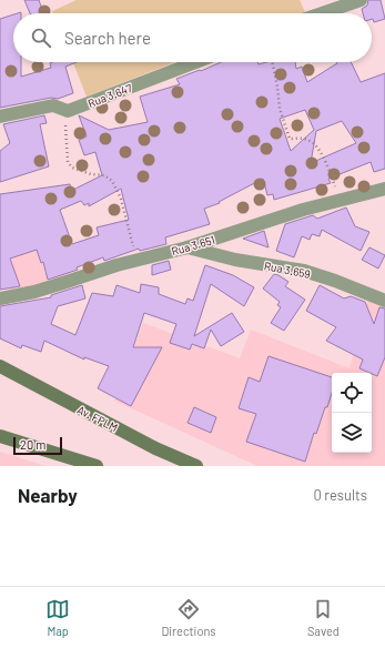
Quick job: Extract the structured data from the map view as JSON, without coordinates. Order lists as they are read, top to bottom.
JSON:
{
  "streets": {
    "main road": ["Av. FPLM"],
    "street": ["Rua 3.647", "Rua 3.651", "Rua 3.659"]
  },
  "crossings": [
    ["Rua 3.651", "Rua 3.659"]
  ],
  "scale_bar": "20 m",
  "page": {
    "search": "Search here",
    "scale": "20 m",
    "heading": ["Nearby", "0 results"],
    "nav": ["Map", "Directions", "Saved"]
  }
}
